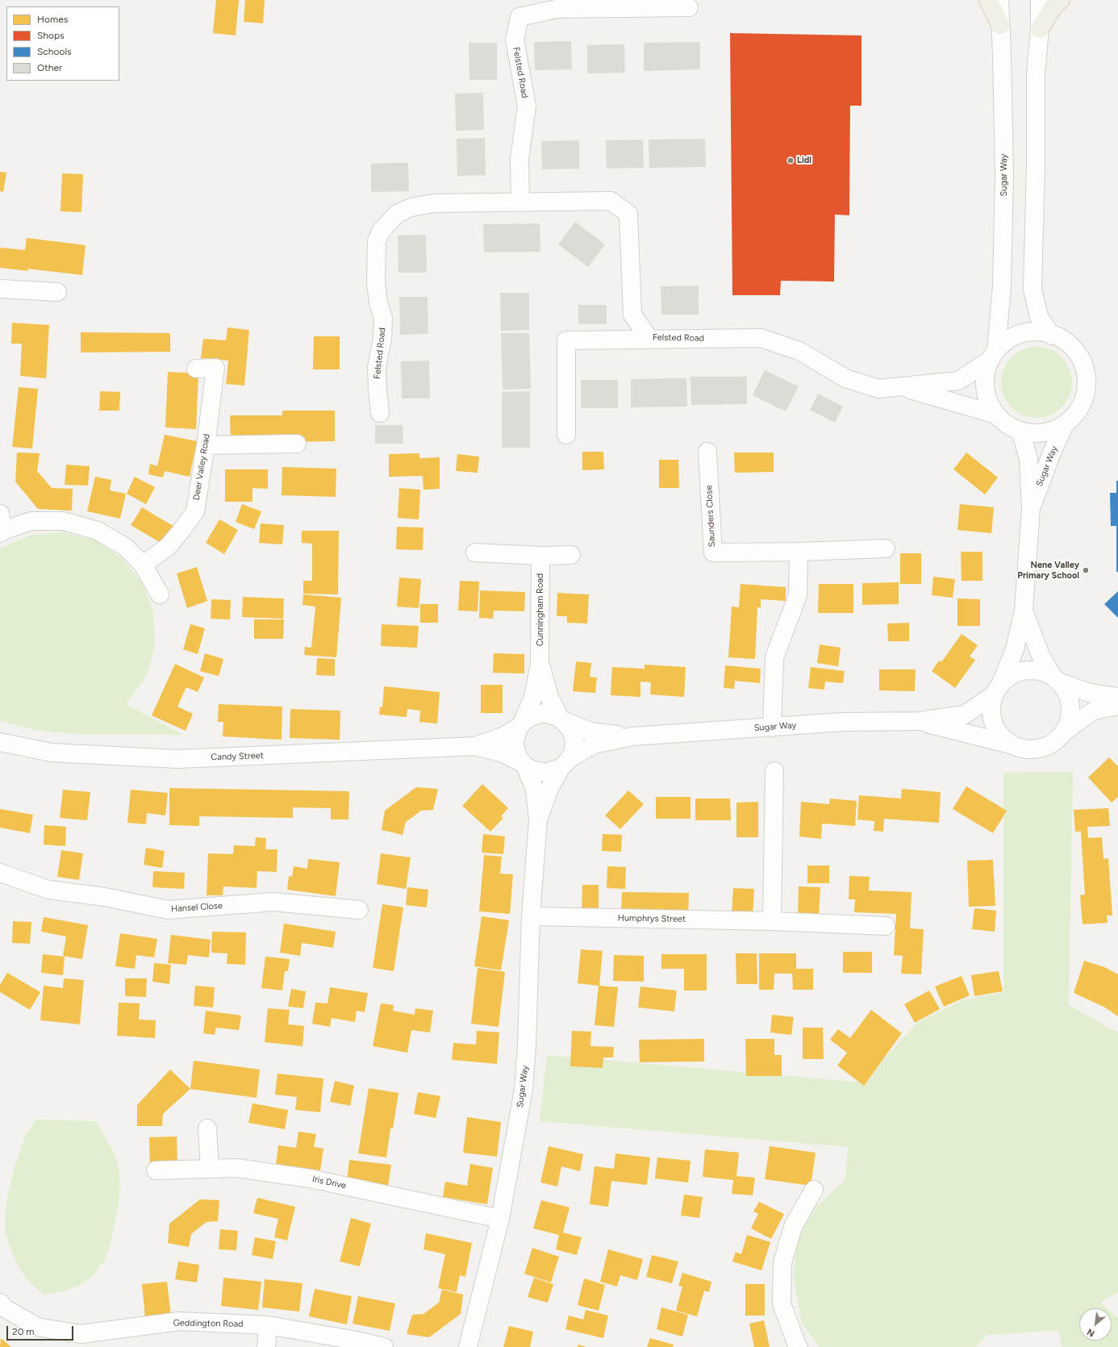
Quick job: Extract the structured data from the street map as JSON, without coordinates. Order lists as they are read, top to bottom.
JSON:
{
  "streets": {
    "street": [
      "Felsted Road",
      "Sugar Way",
      "Deer Valley Road",
      "Saunders Close",
      "Cunningham Road",
      "Candy Street",
      "Hansel Close",
      "Humphrys Street",
      "Iris Drive",
      "Geddington Road"
    ]
  },
  "crossings": [
    ["Felsted Road", "Sugar Way"],
    ["Sugar Way", "Cunningham Road"],
    ["Sugar Way", "Candy Street"],
    ["Sugar Way", "Humphrys Street"],
    ["Sugar Way", "Iris Drive"],
    ["Cunningham Road", "Candy Street"]
  ],
  "places": ["Lidl", "Nene Valley Primary School"],
  "legend": [
    "Homes",
    "Shops",
    "Schools",
    "Other"
  ],
  "scale_bar": "20 m",
  "north": "bottom left"
}
